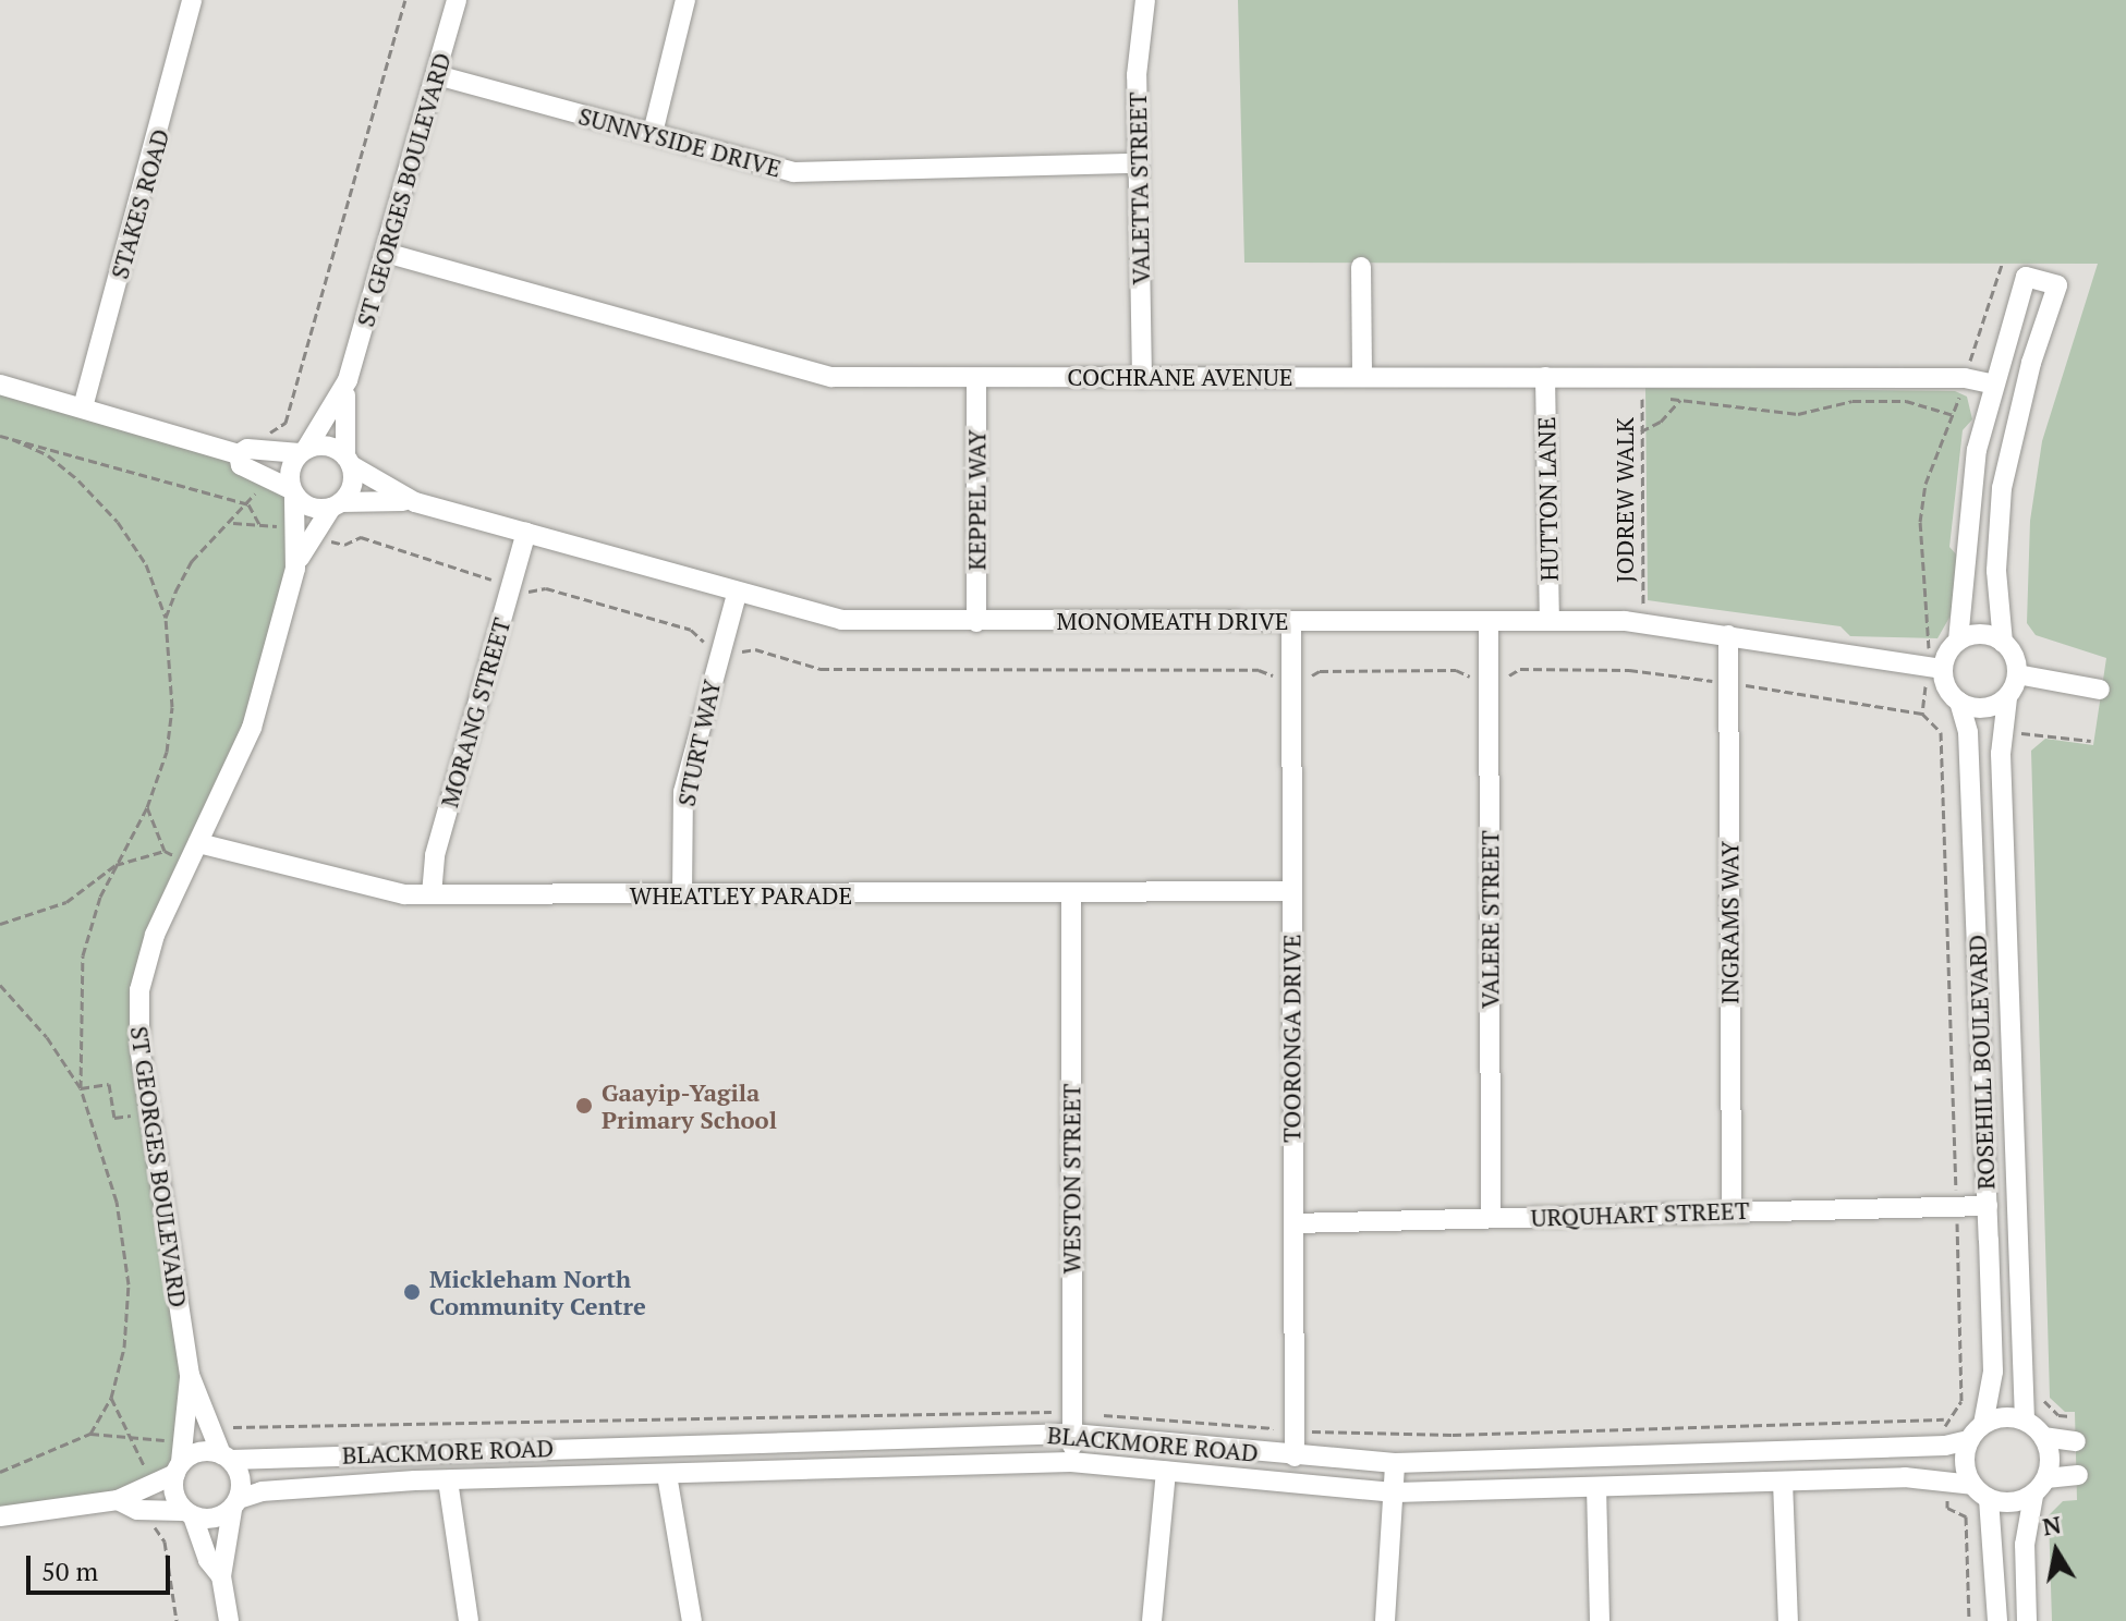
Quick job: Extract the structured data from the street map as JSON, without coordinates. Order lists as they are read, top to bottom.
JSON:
{
  "streets": {
    "street": [
      "SUNNYSIDE DRIVE",
      "VALETTA STREET",
      "ST GEORGES BOULEVARD",
      "STAKES ROAD",
      "COCHRANE AVENUE",
      "HUTTON LANE",
      "KEPPEL WAY",
      "MONOMEATH DRIVE",
      "MORANG STREET",
      "STURT WAY",
      "WHEATLEY PARADE",
      "VALERE STREET",
      "INGRAMS WAY",
      "TOORONGA DRIVE",
      "ROSEHILL BOULEVARD",
      "WESTON STREET",
      "URQUHART STREET",
      "BLACKMORE ROAD"
    ],
    "path": ["JODREW WALK"]
  },
  "crossings": [
    ["SUNNYSIDE DRIVE", "VALETTA STREET"],
    ["SUNNYSIDE DRIVE", "ST GEORGES BOULEVARD"],
    ["VALETTA STREET", "COCHRANE AVENUE"],
    ["ST GEORGES BOULEVARD", "COCHRANE AVENUE"],
    ["ST GEORGES BOULEVARD", "MONOMEATH DRIVE"],
    ["ST GEORGES BOULEVARD", "WHEATLEY PARADE"],
    ["ST GEORGES BOULEVARD", "BLACKMORE ROAD"],
    ["COCHRANE AVENUE", "HUTTON LANE"],
    ["COCHRANE AVENUE", "KEPPEL WAY"],
    ["COCHRANE AVENUE", "JODREW WALK"],
    ["HUTTON LANE", "MONOMEATH DRIVE"],
    ["KEPPEL WAY", "MONOMEATH DRIVE"],
    ["JODREW WALK", "MONOMEATH DRIVE"],
    ["MONOMEATH DRIVE", "MORANG STREET"],
    ["MONOMEATH DRIVE", "STURT WAY"],
    ["MONOMEATH DRIVE", "VALERE STREET"],
    ["MONOMEATH DRIVE", "INGRAMS WAY"],
    ["MONOMEATH DRIVE", "TOORONGA DRIVE"],
    ["MONOMEATH DRIVE", "ROSEHILL BOULEVARD"],
    ["MORANG STREET", "WHEATLEY PARADE"],
    ["STURT WAY", "WHEATLEY PARADE"],
    ["WHEATLEY PARADE", "TOORONGA DRIVE"],
    ["WHEATLEY PARADE", "WESTON STREET"],
    ["VALERE STREET", "URQUHART STREET"],
    ["INGRAMS WAY", "URQUHART STREET"],
    ["TOORONGA DRIVE", "URQUHART STREET"],
    ["TOORONGA DRIVE", "BLACKMORE ROAD"],
    ["ROSEHILL BOULEVARD", "URQUHART STREET"],
    ["ROSEHILL BOULEVARD", "BLACKMORE ROAD"],
    ["WESTON STREET", "BLACKMORE ROAD"]
  ],
  "places": ["Gaayip-Yagila Primary School", "Mickleham North Community Centre"],
  "scale_bar": "50 m",
  "north": "top"
}
